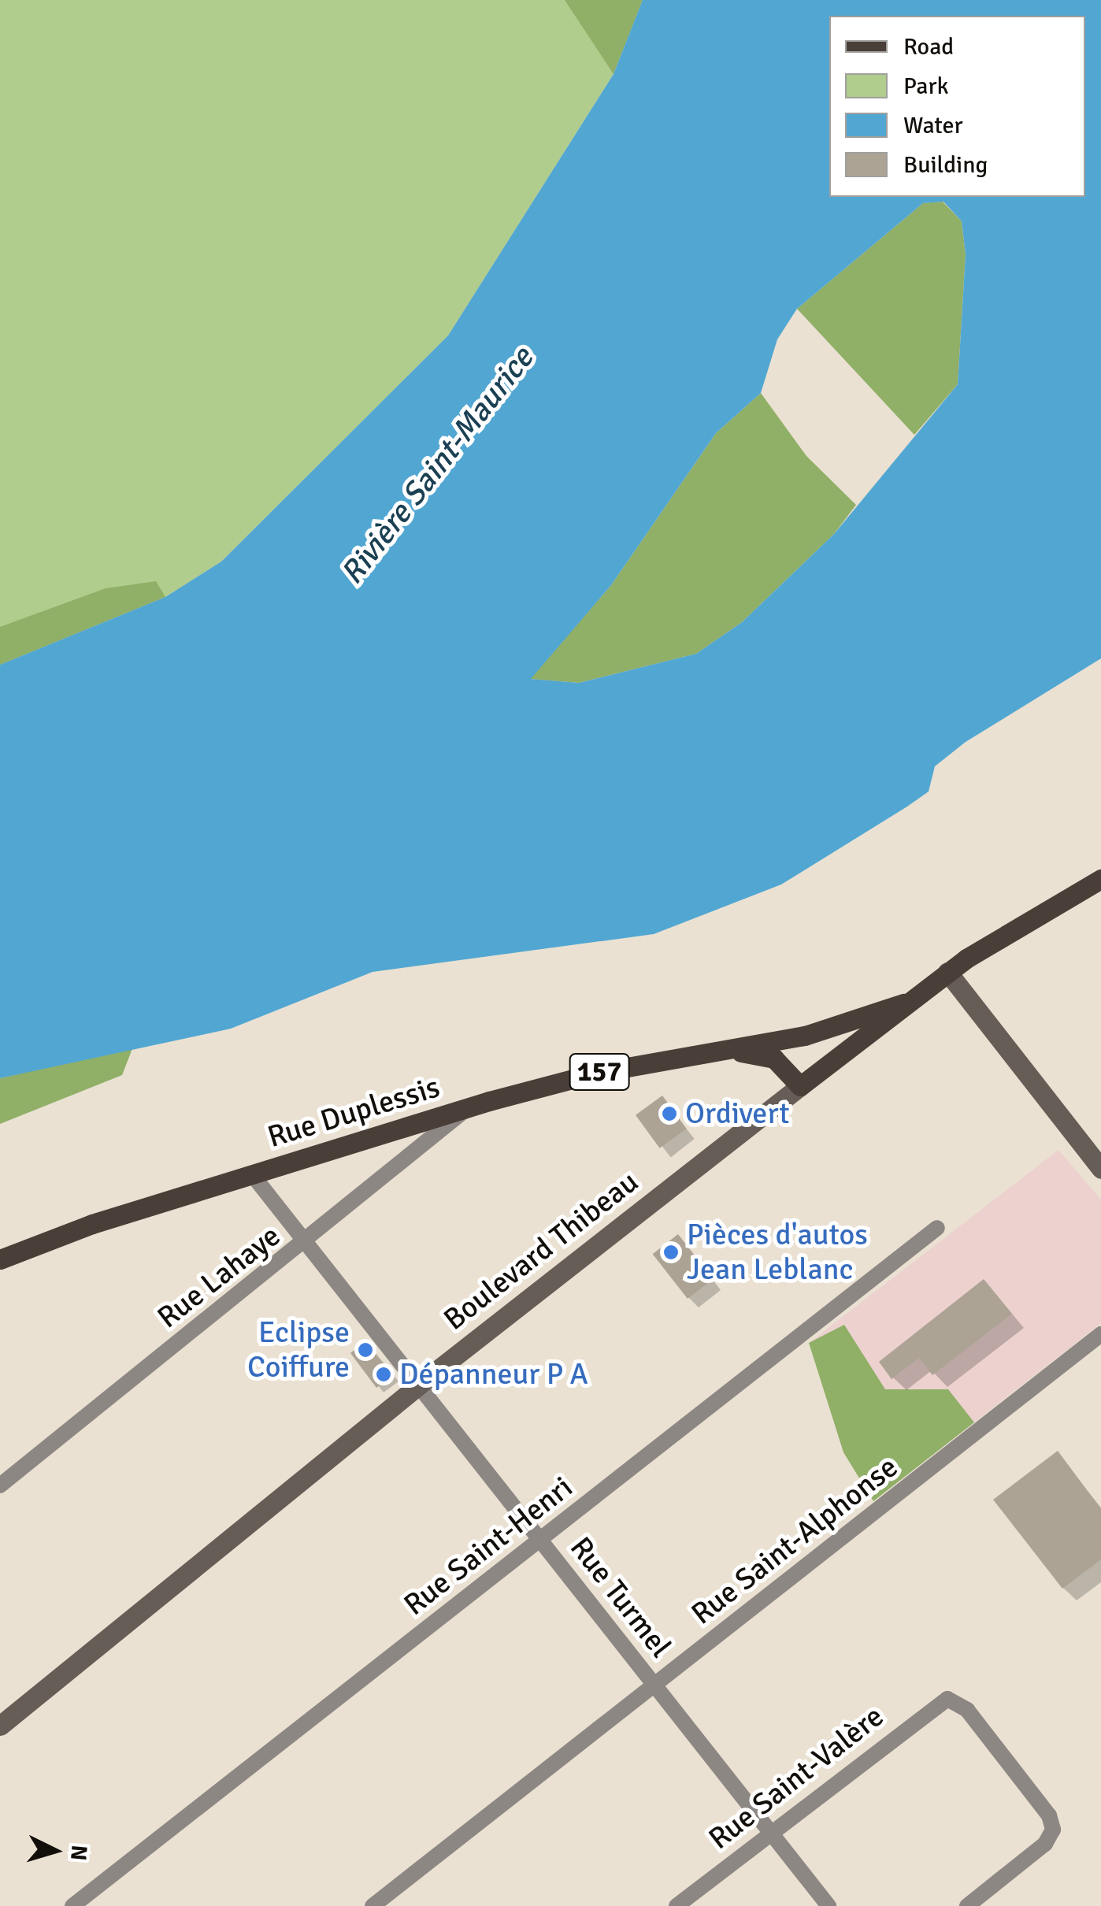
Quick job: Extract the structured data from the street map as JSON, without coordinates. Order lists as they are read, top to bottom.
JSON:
{
  "streets": {
    "main road": ["157", "Rue Duplessis", "Boulevard Thibeau"],
    "street": [
      "Rue Lahaye",
      "Rue Saint-Alphonse",
      "Rue Saint-Henri",
      "Rue Turmel",
      "Rue Saint-Valère"
    ]
  },
  "crossings": [
    ["Rue Duplessis", "Boulevard Thibeau"],
    ["Rue Duplessis", "Rue Lahaye"],
    ["Rue Duplessis", "Rue Turmel"],
    ["Boulevard Thibeau", "Rue Turmel"],
    ["Rue Lahaye", "Rue Turmel"],
    ["Rue Saint-Alphonse", "Rue Turmel"],
    ["Rue Saint-Henri", "Rue Turmel"],
    ["Rue Turmel", "Rue Saint-Valère"]
  ],
  "water": ["Rivière Saint-Maurice"],
  "places": [
    "Ordivert",
    "Pièces d'autos Jean Leblanc",
    "Eclipse Coiffure",
    "Dépanneur P A"
  ],
  "legend": [
    "Road",
    "Park",
    "Water",
    "Building"
  ],
  "north": "right"
}
